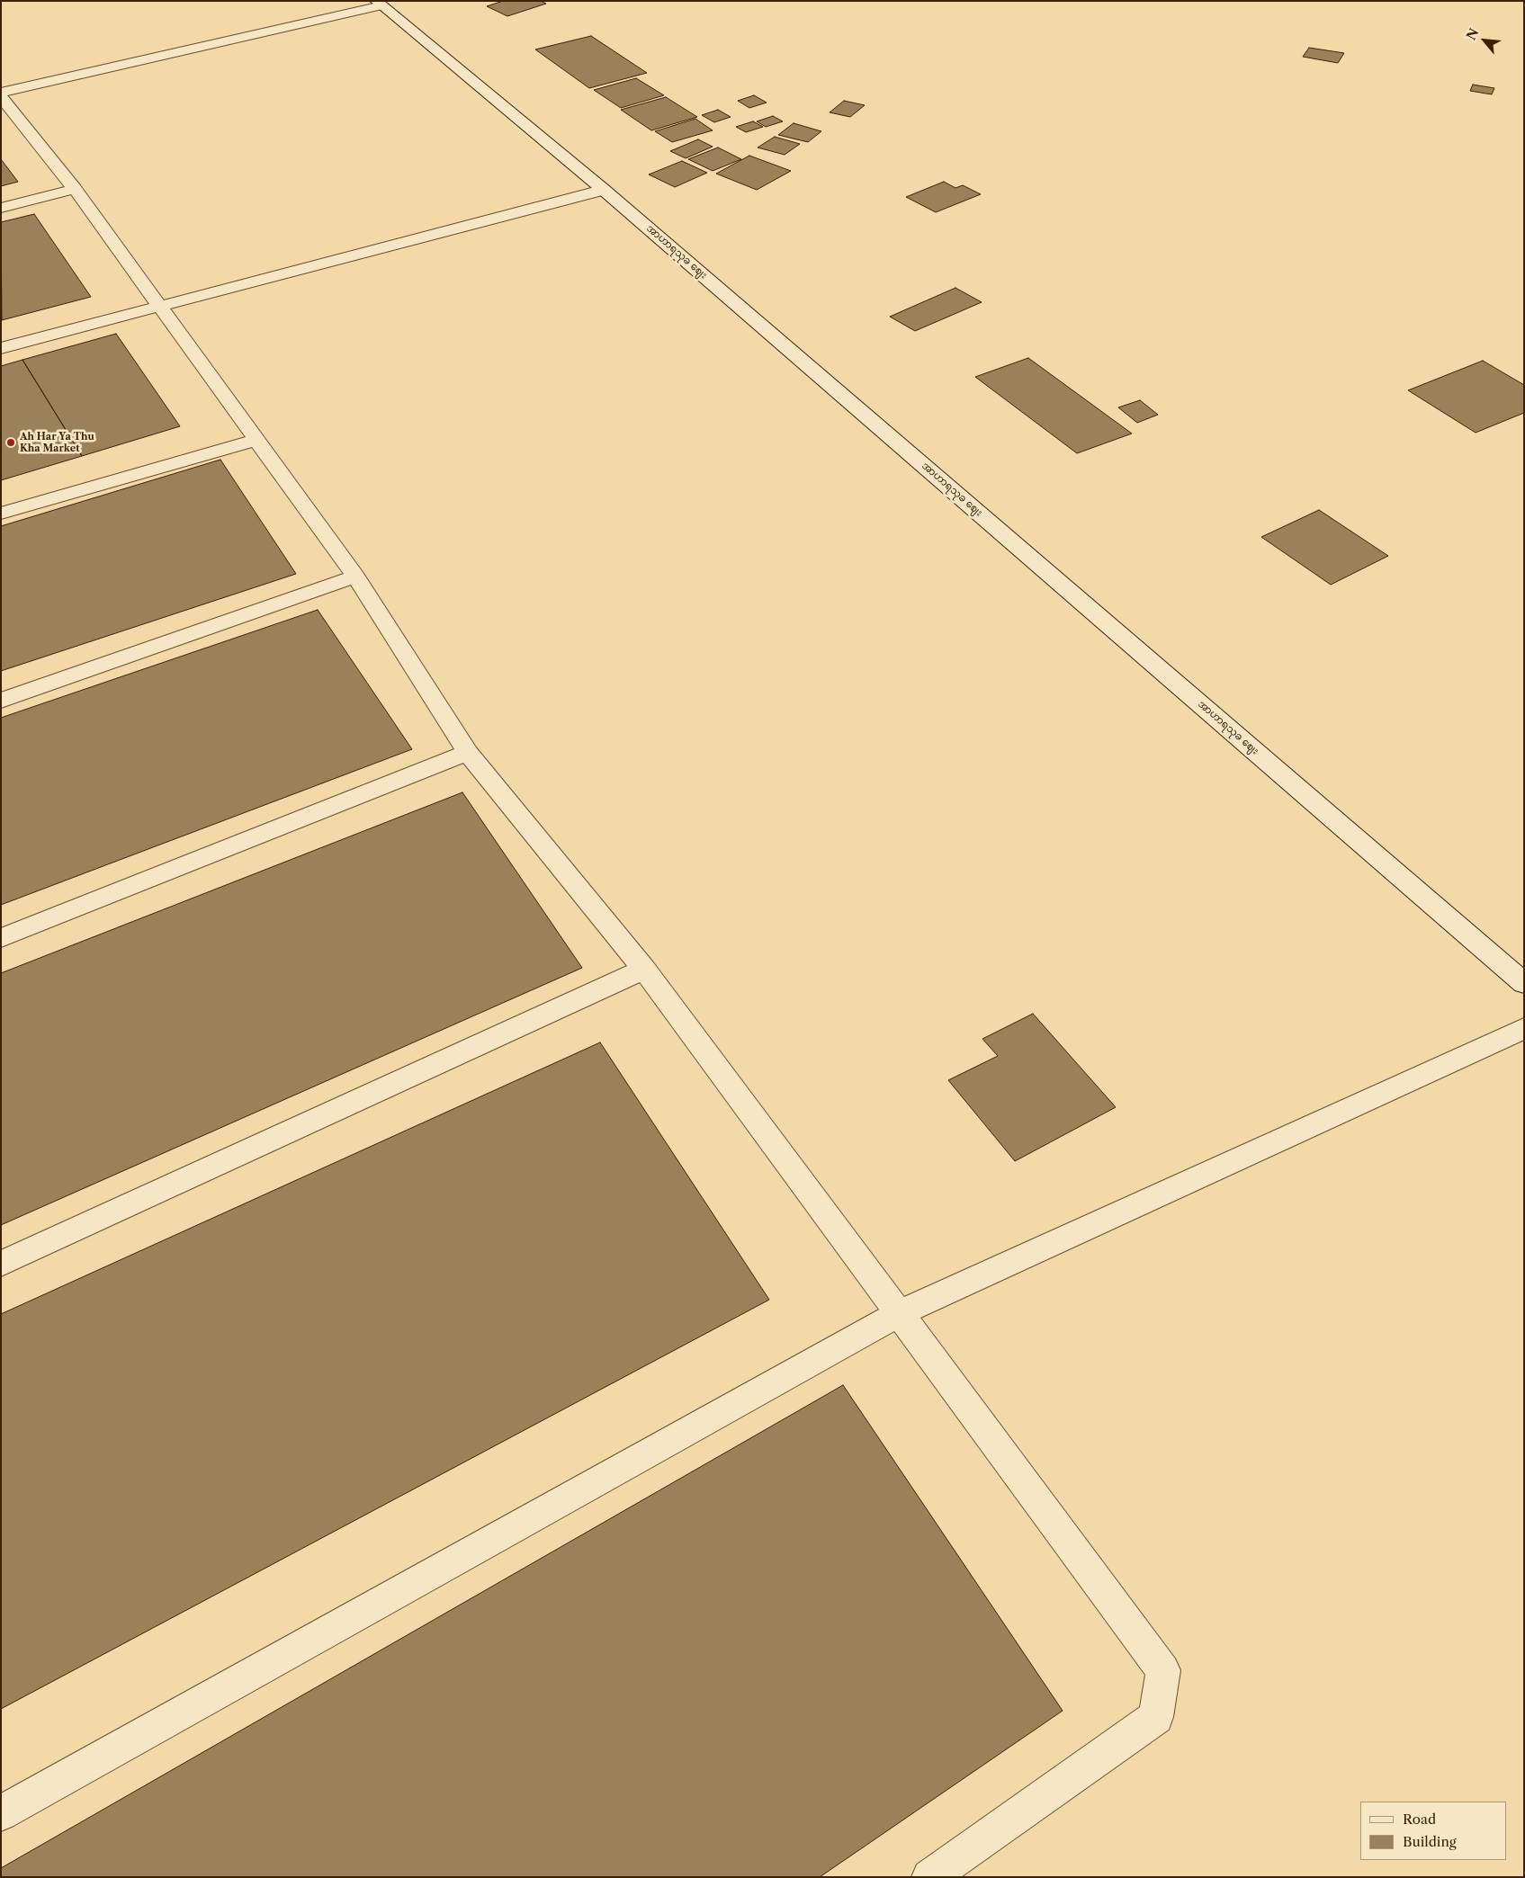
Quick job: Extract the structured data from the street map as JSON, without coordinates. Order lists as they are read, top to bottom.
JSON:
{
  "streets": {
    "street": ["အာဟာရသုခ ဈေး"]
  },
  "places": ["Ah Har Ya Thu Kha Market"],
  "legend": ["Road", "Building"],
  "north": "top left"
}
